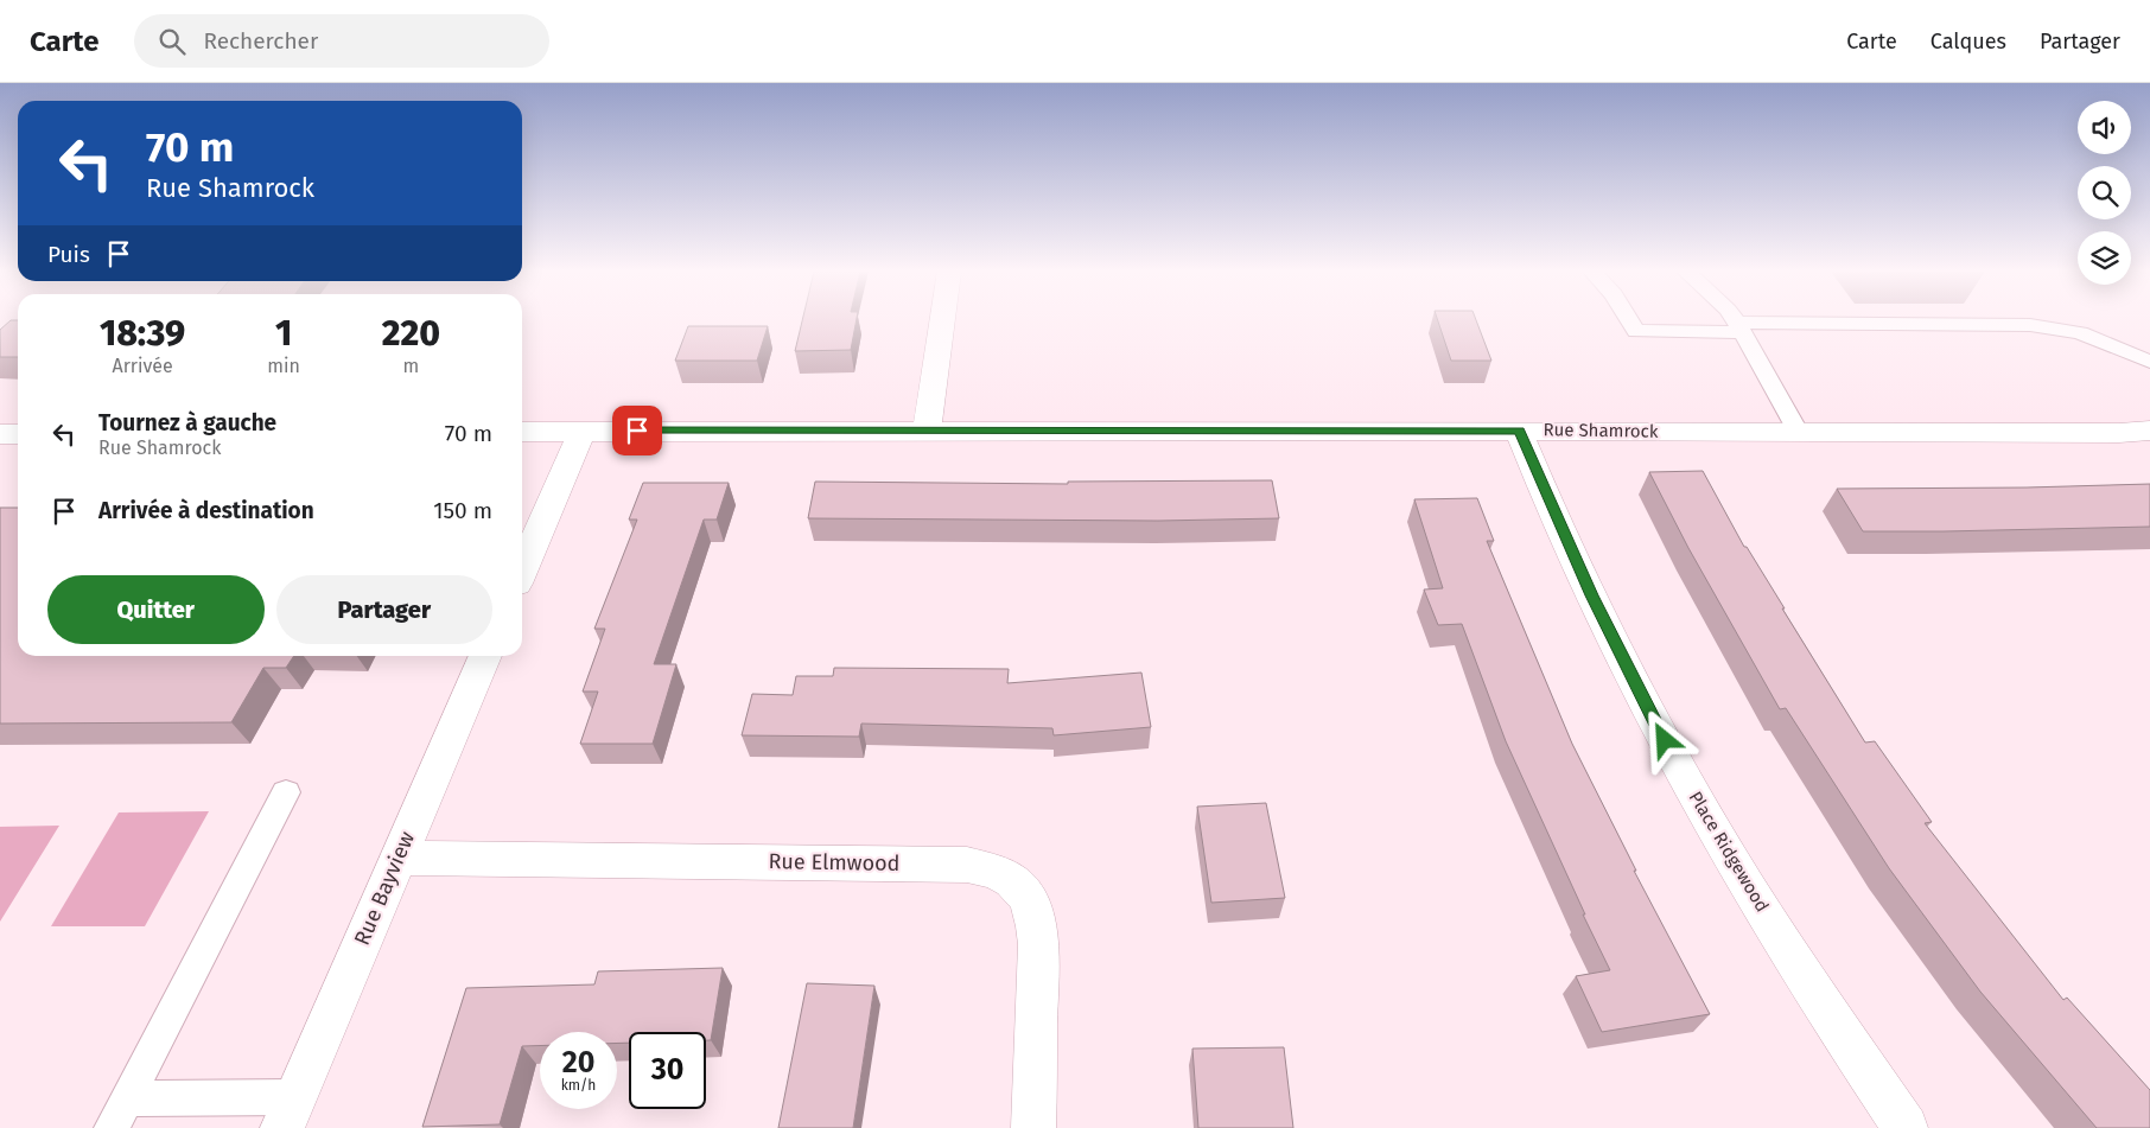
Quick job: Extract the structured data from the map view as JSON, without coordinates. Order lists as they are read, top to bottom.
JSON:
{
  "streets": {
    "street": [
      "Rue Shamrock",
      "Place Ridgewood",
      "Rue Elmwood",
      "Rue Bayview"
    ]
  },
  "crossings": [
    ["Rue Shamrock", "Place Ridgewood"],
    ["Rue Elmwood", "Rue Bayview"]
  ],
  "page": {
    "header": "Carte",
    "search": "Rechercher",
    "nav": ["Carte", "Calques", "Partager"],
    "turn": ["70 m", "Rue Shamrock"],
    "then": "Puis",
    "eta": [
      "18:39",
      "Arrivée",
      "1",
      "min",
      "220",
      "m"
    ],
    "list": [
      {
        "name": "Tournez à gauche",
        "note": "Rue Shamrock",
        "value": "70 m"
      },
      {
        "name": "Arrivée à destination",
        "value": "150 m"
      }
    ],
    "buttons": ["Quitter", "Partager"],
    "speed": "20 km/h",
    "limit": "30"
  }
}
